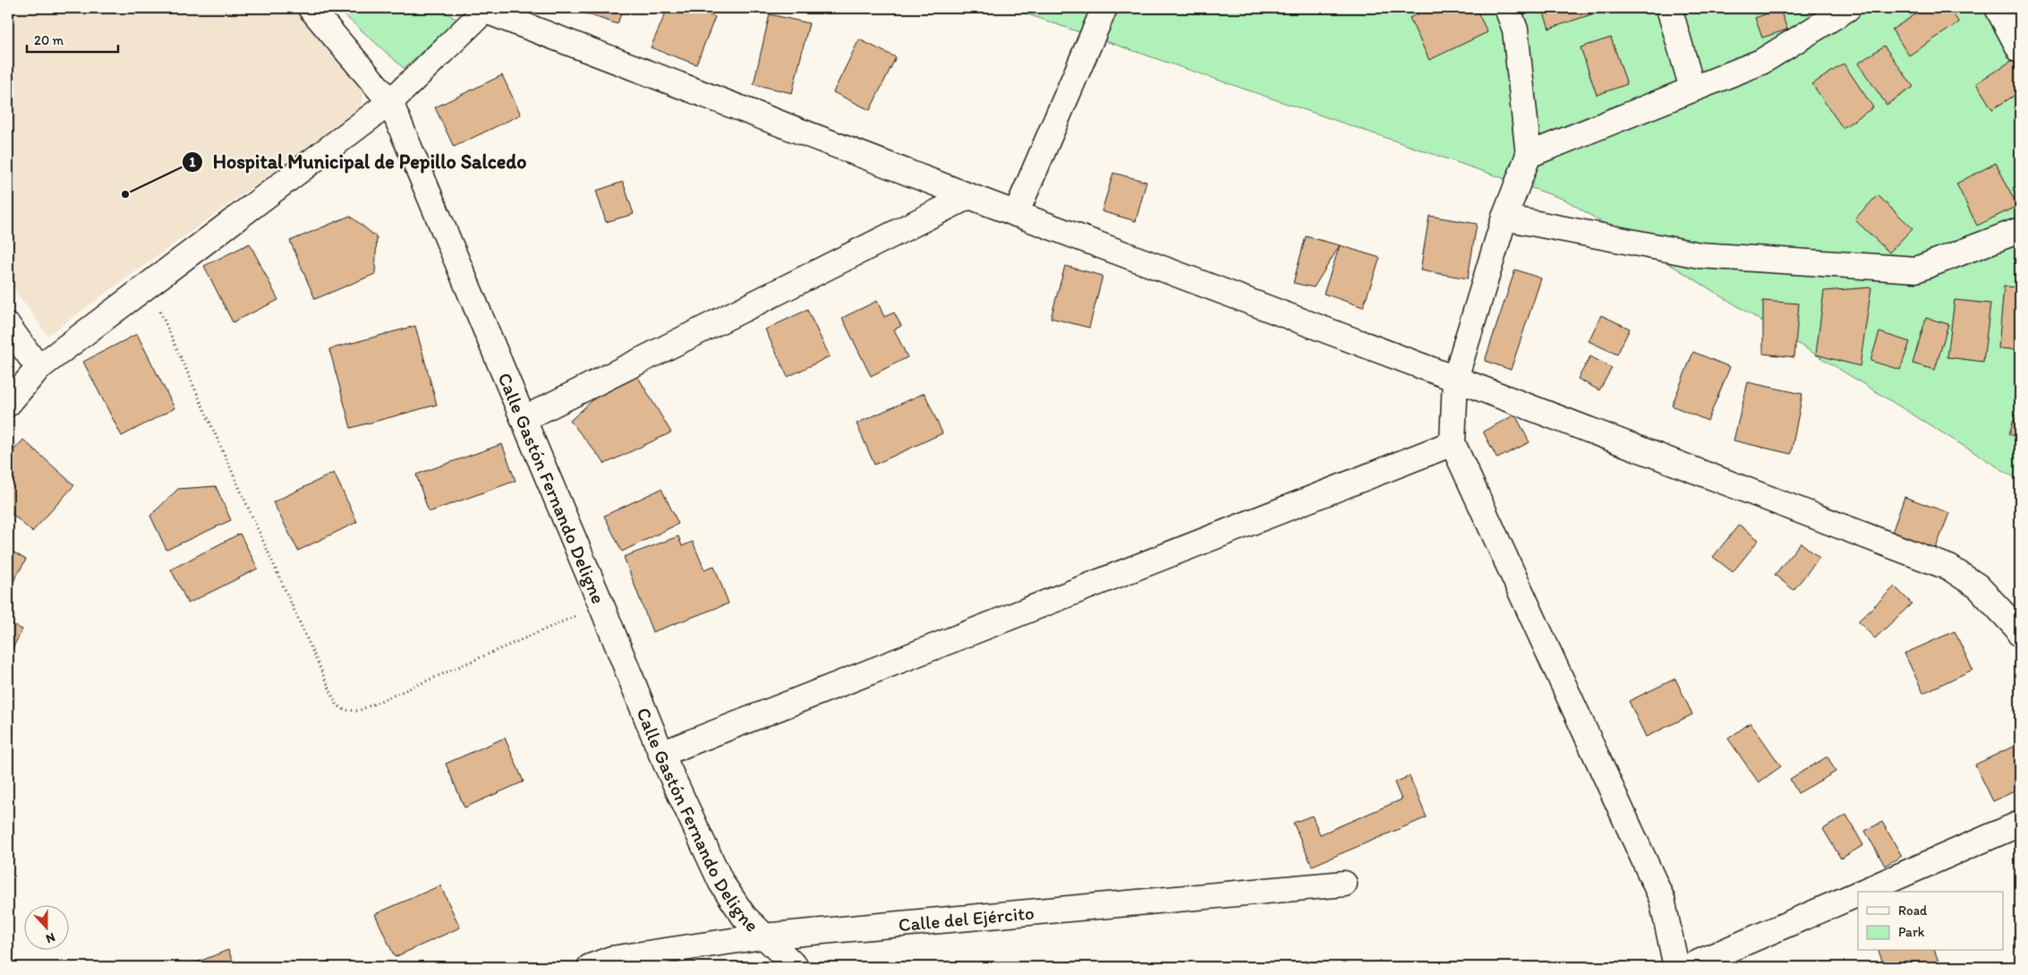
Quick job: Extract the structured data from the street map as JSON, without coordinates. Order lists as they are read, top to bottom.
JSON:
{
  "streets": {
    "street": ["Calle Gastón Fernando Deligne", "Calle del Ejército"]
  },
  "crossings": [
    ["Calle Gastón Fernando Deligne", "Calle del Ejército"]
  ],
  "places": ["Hospital Municipal de Pepillo Salcedo"],
  "legend": ["Road", "Park"],
  "scale_bar": "20 m",
  "north": "bottom"
}
